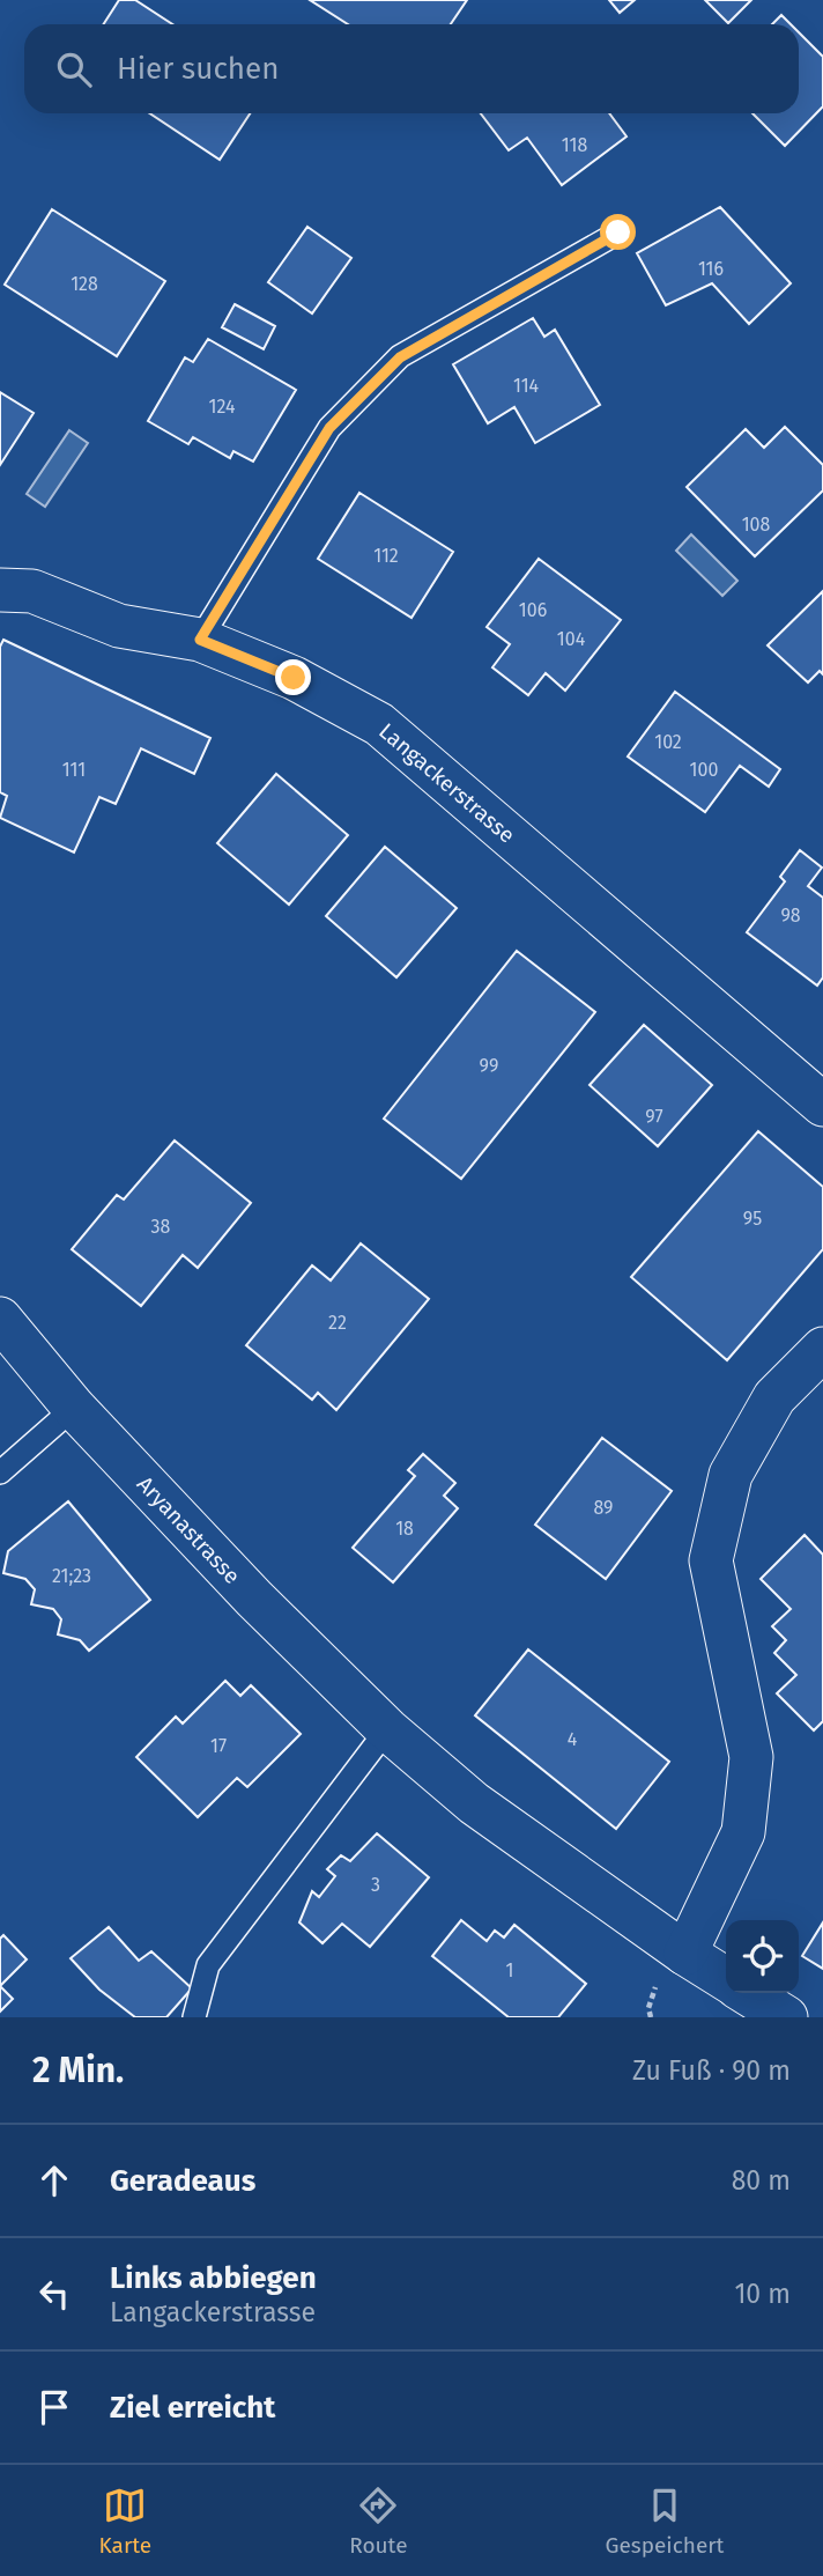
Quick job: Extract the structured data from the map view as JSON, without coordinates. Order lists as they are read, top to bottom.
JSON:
{
  "streets": {
    "street": ["Langackerstrasse", "Aryanastrasse"]
  },
  "house_numbers": [
    "118",
    "116",
    "128",
    "114",
    "124",
    "108",
    "112",
    "106",
    "104",
    "102",
    "111",
    "100",
    "98",
    "99",
    "97",
    "95",
    "38",
    "22",
    "89",
    "18",
    "21;23",
    "4",
    "17",
    "3",
    "1"
  ],
  "page": {
    "search": "Hier suchen",
    "heading": ["2 Min.", "Zu Fuß · 90 m"],
    "list": [
      ["Geradeaus", "80 m"],
      ["Links abbiegen", "Langackerstrasse", "10 m"],
      "Ziel erreicht"
    ],
    "nav": ["Karte", "Route", "Gespeichert"]
  }
}
